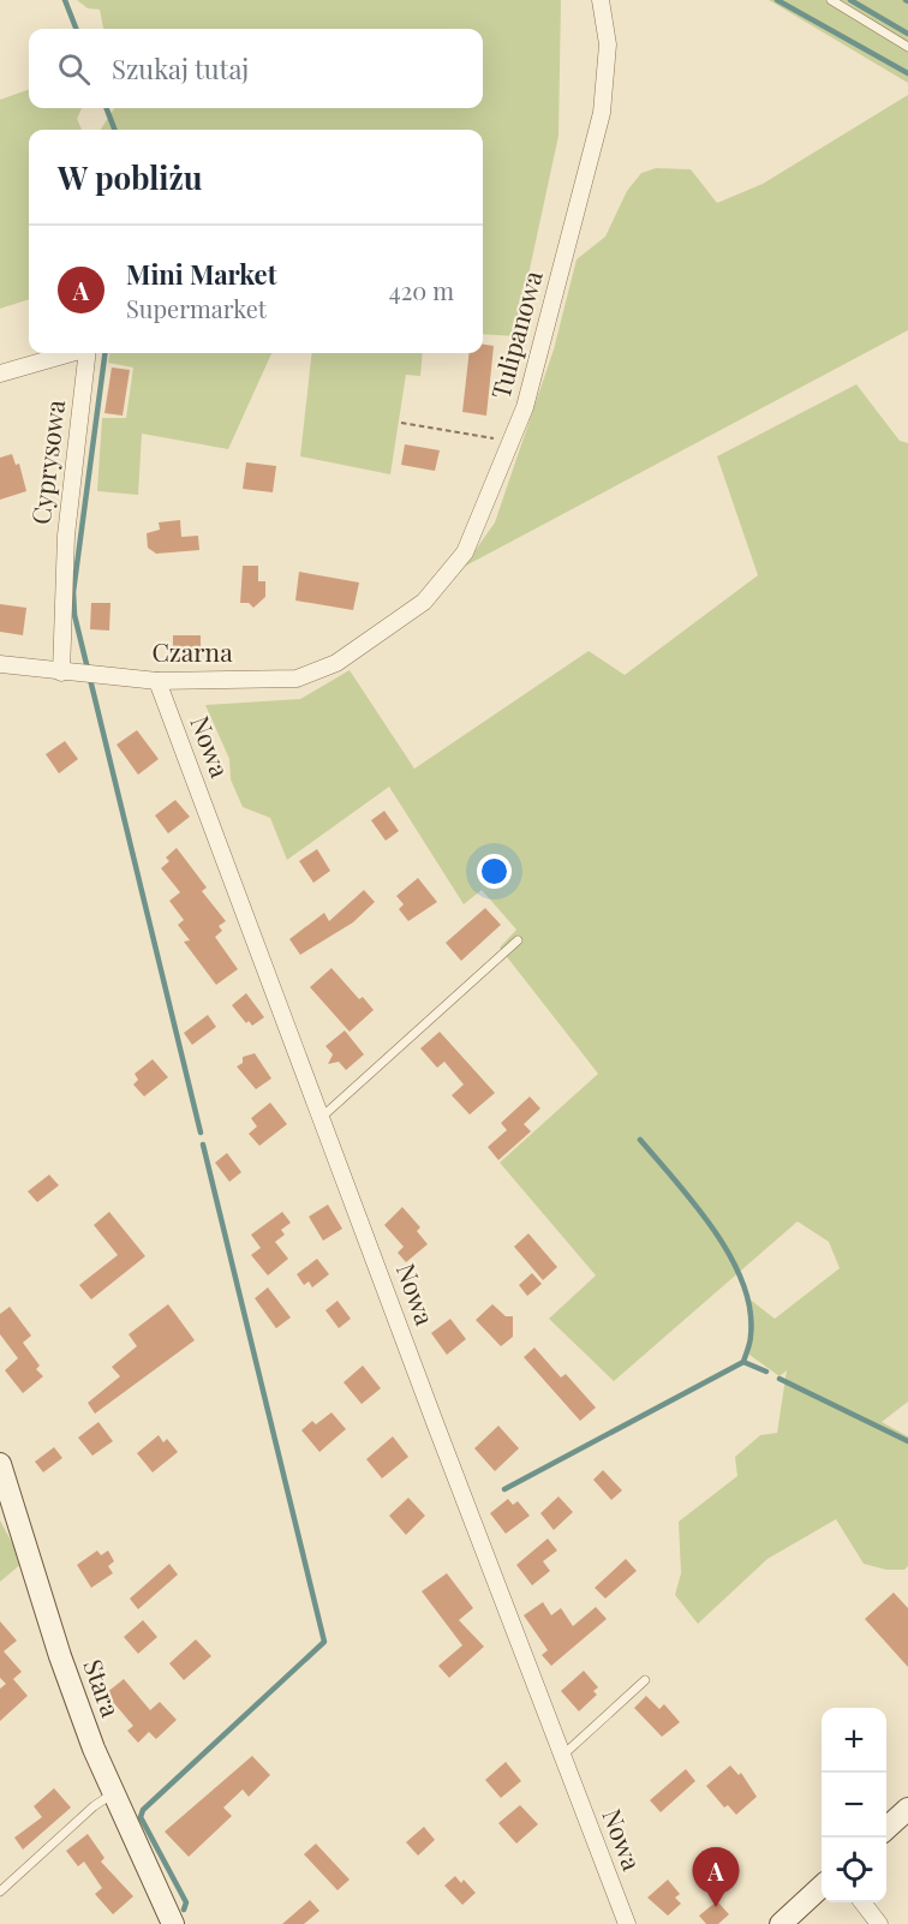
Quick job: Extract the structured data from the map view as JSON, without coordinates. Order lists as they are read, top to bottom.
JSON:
{
  "streets": {
    "street": [
      "Tulipanowa",
      "Cyprysowa",
      "Czarna",
      "Nowa",
      "Stara"
    ]
  },
  "crossings": [
    ["Tulipanowa", "Czarna"],
    ["Cyprysowa", "Czarna"],
    ["Czarna", "Nowa"]
  ],
  "page": {
    "search": "Szukaj tutaj",
    "heading": "W pobliżu",
    "list": [
      {
        "mark": "A",
        "name": "Mini Market",
        "note": "Supermarket",
        "value": "420 m"
      }
    ],
    "map_buttons": ["+", "−"],
    "pins": "A"
  }
}
